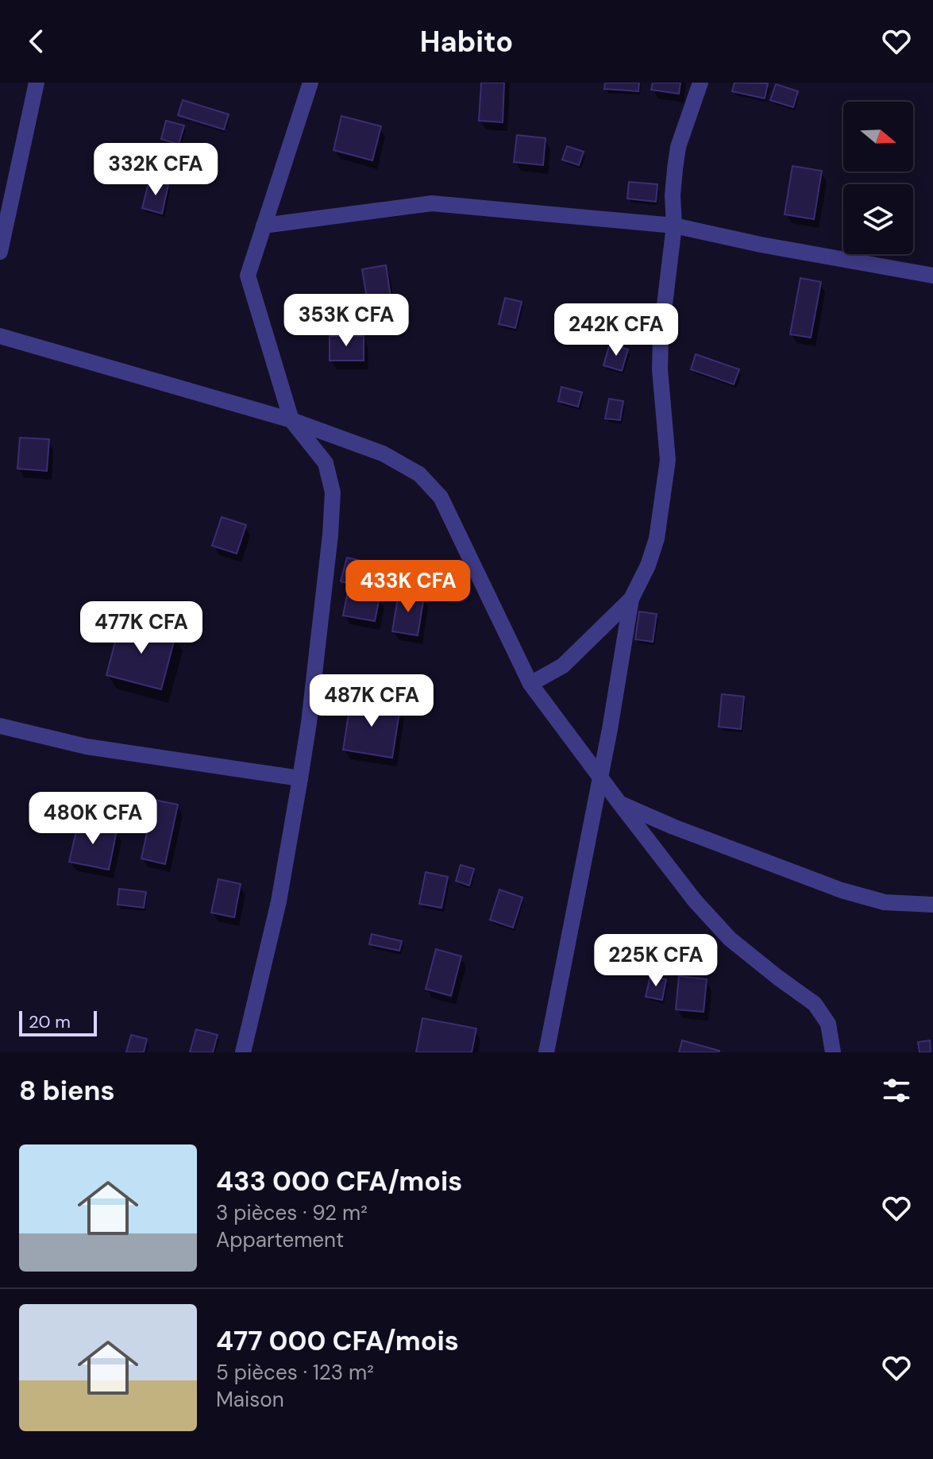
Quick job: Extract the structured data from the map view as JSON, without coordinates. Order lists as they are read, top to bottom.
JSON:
{
  "scale_bar": "20 m",
  "north": "right",
  "page": {
    "header": "Habito",
    "price": [
      "332K CFA",
      "353K CFA",
      "242K CFA",
      "433K CFA",
      "477K CFA",
      "487K CFA",
      "480K CFA",
      "225K CFA"
    ],
    "scale": "20 m",
    "heading": "8 biens",
    "list": [
      {
        "name": "433 000 CFA/mois",
        "note": "3 pièces · 92 m² · Appartement"
      },
      {
        "name": "477 000 CFA/mois",
        "note": "5 pièces · 123 m² · Maison"
      }
    ]
  }
}
